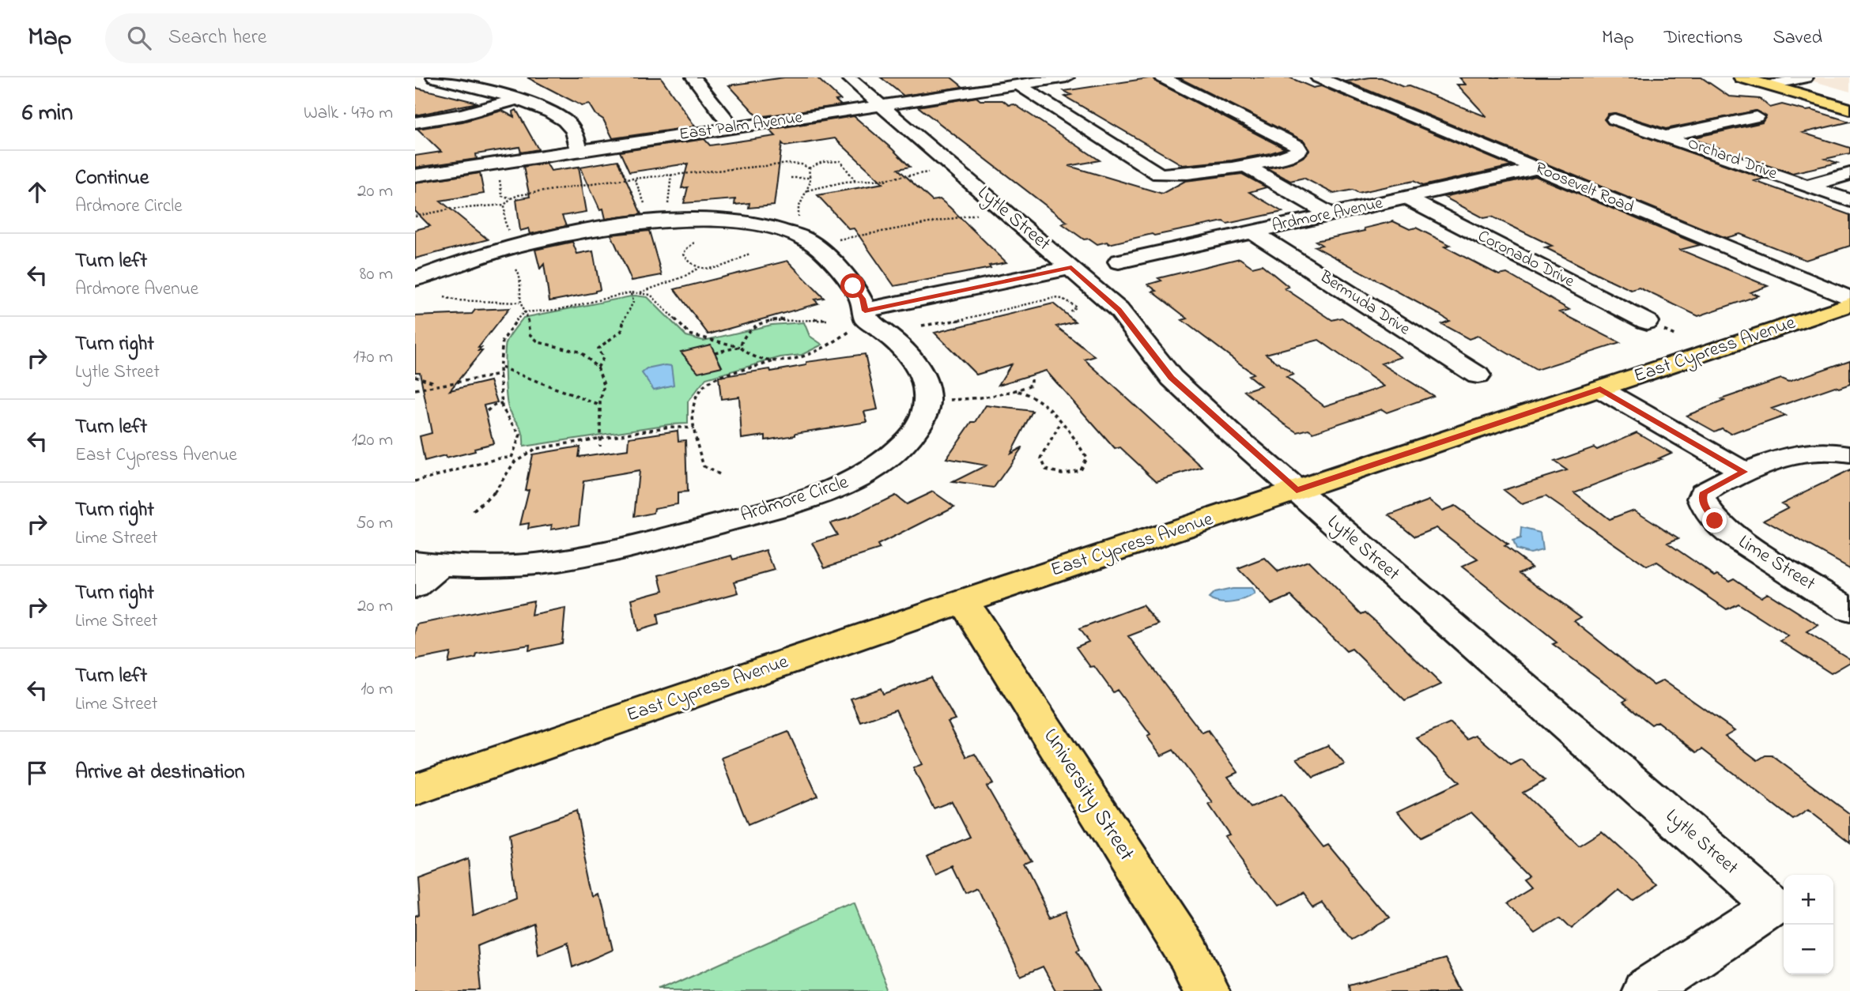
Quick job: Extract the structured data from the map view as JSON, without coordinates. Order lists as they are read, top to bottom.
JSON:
{
  "streets": {
    "main road": ["East Cypress Avenue", "University Street"],
    "street": [
      "East Palm Avenue",
      "Orchard Drive",
      "Roosevelt Road",
      "Ardmore Avenue",
      "Lytle Street",
      "Coronado Drive",
      "Bermuda Drive",
      "Ardmore Circle",
      "Lime Street"
    ]
  },
  "crossings": [
    ["East Palm Avenue", "Lytle Street"],
    ["Roosevelt Road", "Ardmore Avenue"],
    ["Ardmore Avenue", "Coronado Drive"],
    ["Ardmore Avenue", "Bermuda Drive"],
    ["Lytle Street", "East Cypress Avenue"],
    ["East Cypress Avenue", "University Street"]
  ],
  "page": {
    "header": "Map",
    "search": "Search here",
    "nav": ["Map", "Directions", "Saved"],
    "heading": ["6 min", "Walk · 470 m"],
    "list": [
      ["Continue", "Ardmore Circle", "20 m"],
      ["Turn left", "Ardmore Avenue", "80 m"],
      ["Turn right", "Lytle Street", "170 m"],
      ["Turn left", "East Cypress Avenue", "120 m"],
      ["Turn right", "Lime Street", "50 m"],
      ["Turn right", "Lime Street", "20 m"],
      ["Turn left", "Lime Street", "10 m"],
      "Arrive at destination"
    ],
    "map_buttons": ["+", "−"]
  }
}
